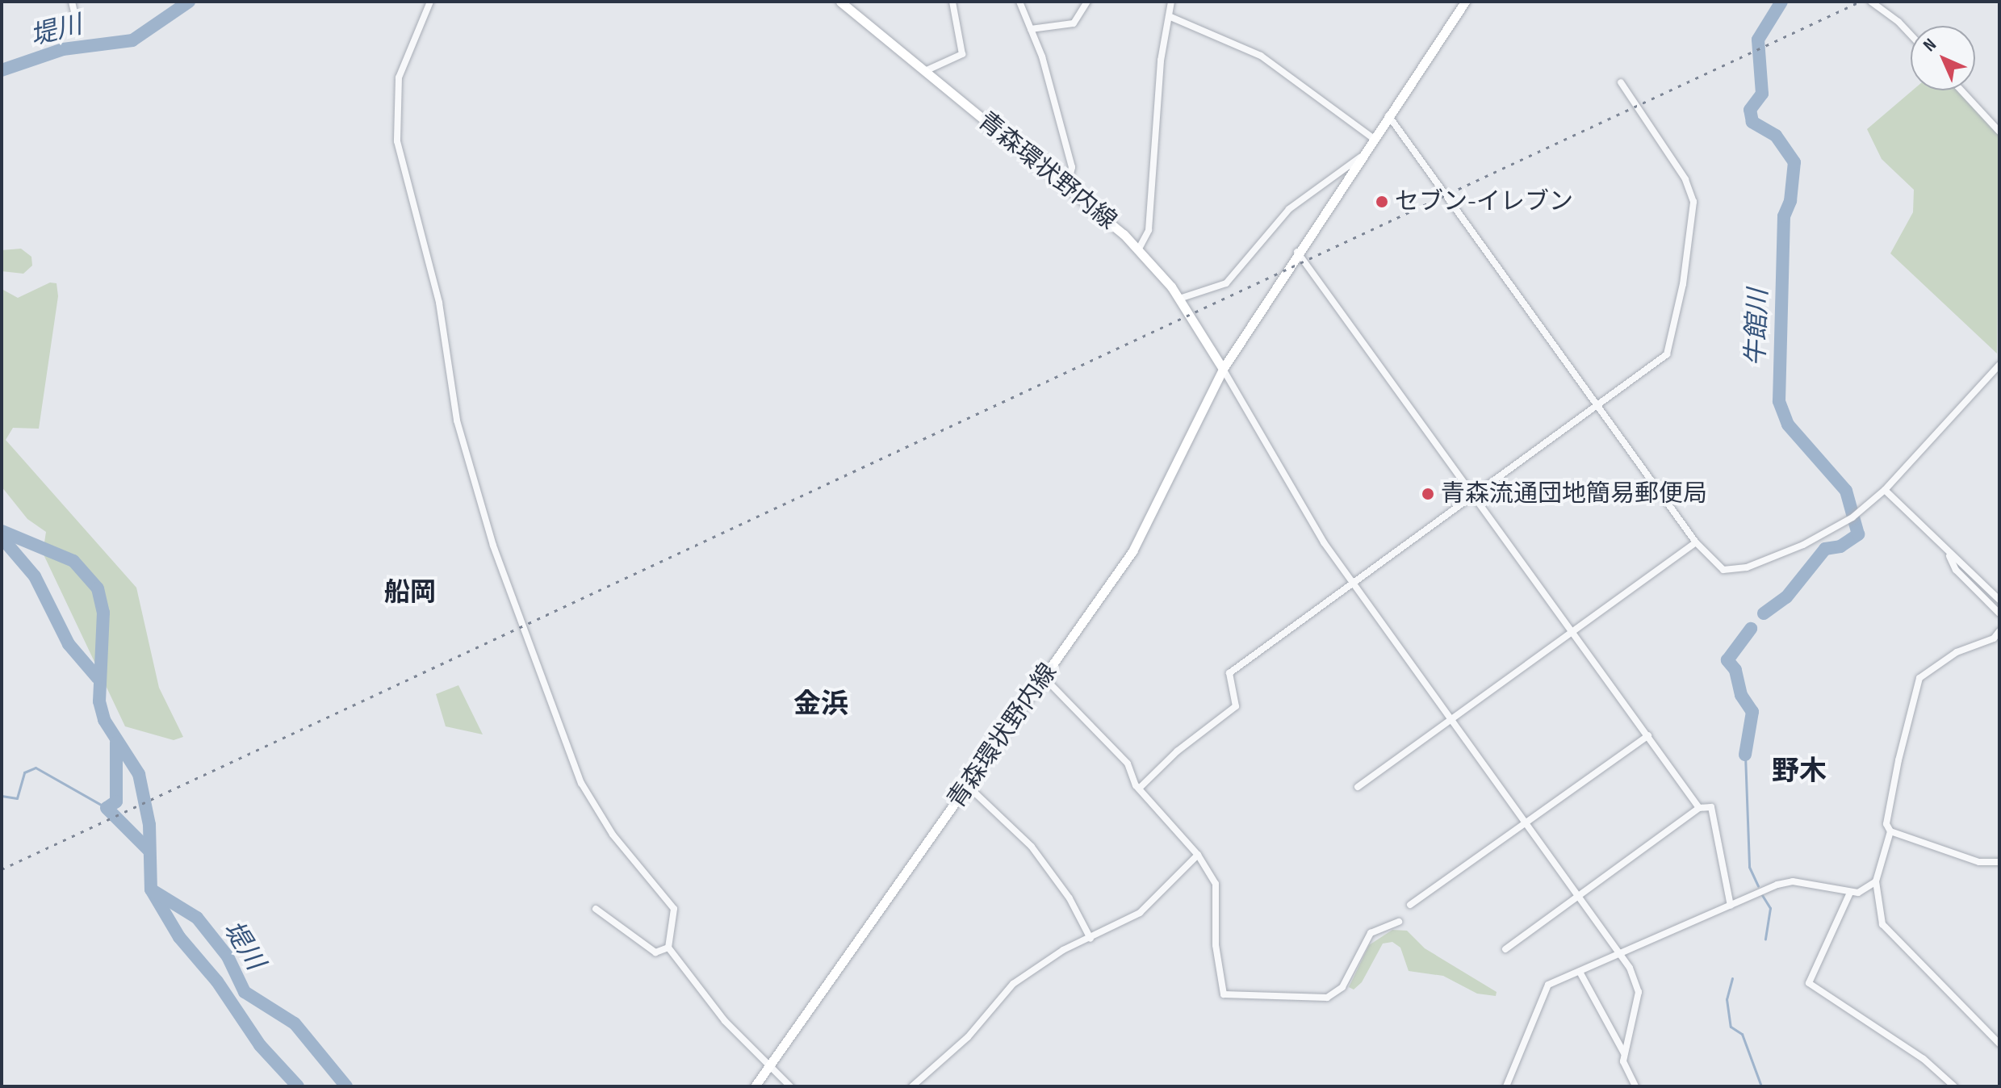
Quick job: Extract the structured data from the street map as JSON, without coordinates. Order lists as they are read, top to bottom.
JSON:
{
  "streets": {
    "main road": ["青森環状野内線"]
  },
  "districts": ["船岡", "金浜", "野木"],
  "water": ["堤川", "牛館川"],
  "places": ["セブン-イレブン", "青森流通団地簡易郵便局"],
  "north": "top left"
}
